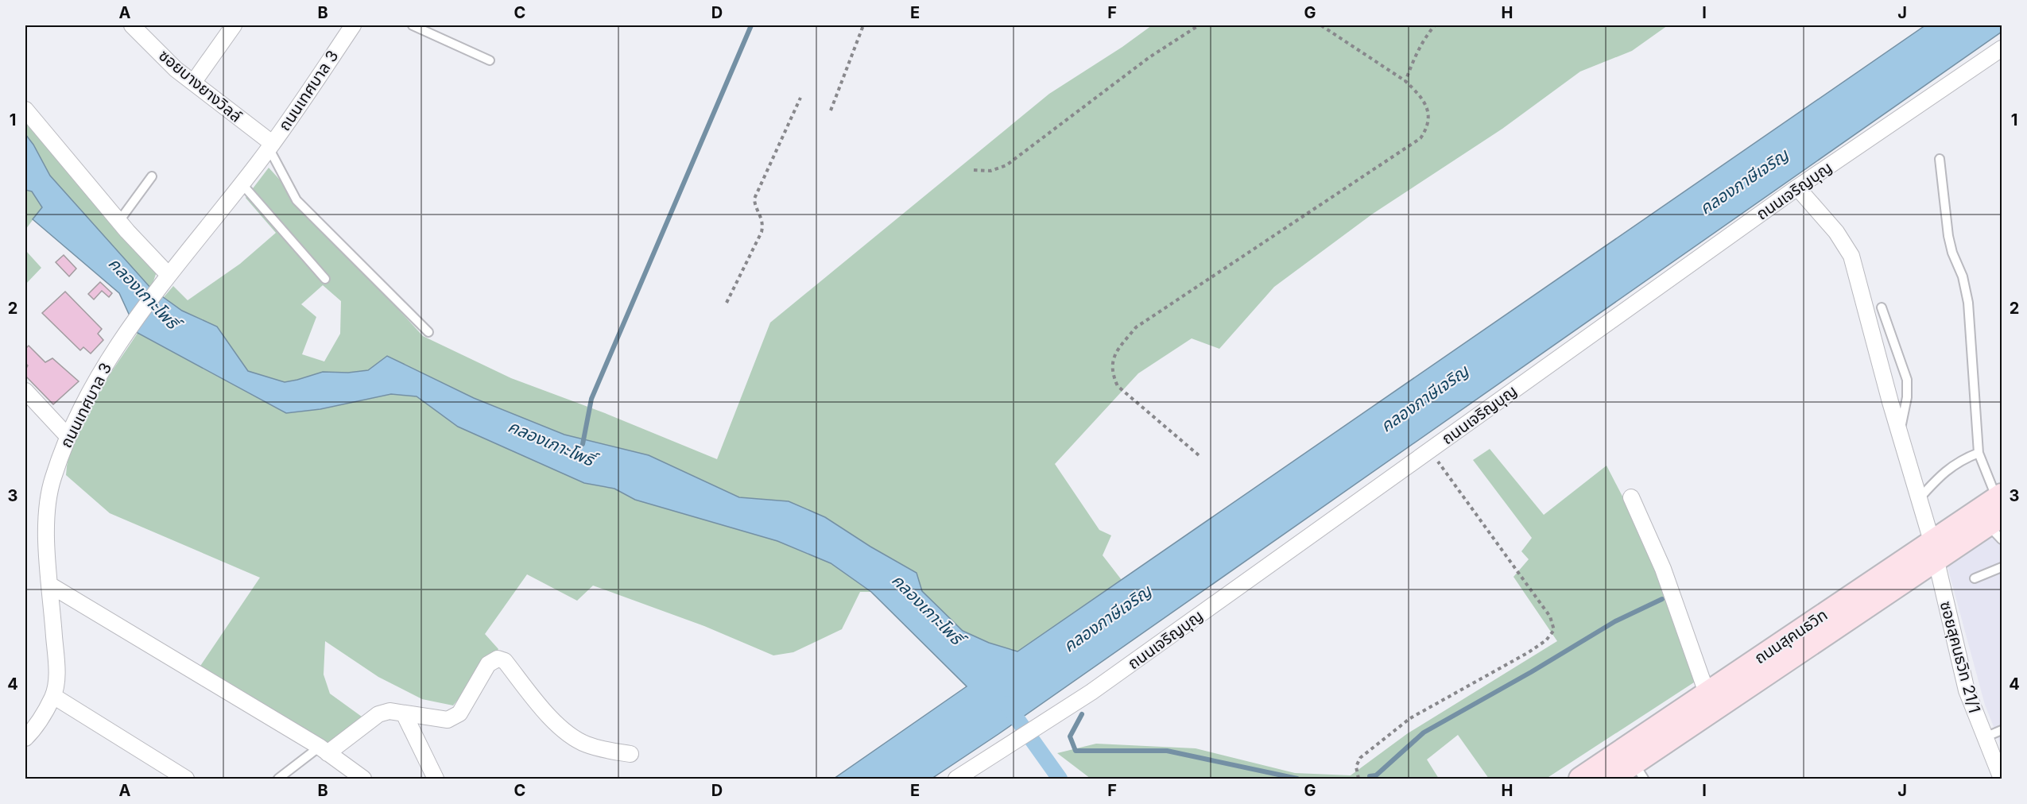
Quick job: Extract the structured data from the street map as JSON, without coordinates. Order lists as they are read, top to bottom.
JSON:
{
  "streets": {
    "main road": ["ถนนสุคนธวิท"],
    "street": [
      "ซอยบางยางวิลล์",
      "ถนนเทศบาล 3",
      "ถนนเจริญบุญ",
      "ซอยสุคนธวิท 21/1"
    ]
  },
  "crossings": [
    ["ซอยบางยางวิลล์", "ถนนเทศบาล 3"],
    ["ถนนเจริญบุญ", "ซอยสุคนธวิท 21/1"],
    ["ถนนสุคนธวิท", "ซอยสุคนธวิท 21/1"]
  ],
  "water": ["คลองภาษีเจริญ", "คลองเกาะโพธิ์"],
  "grid": {
    "columns": [
      "A",
      "B",
      "C",
      "D",
      "E",
      "F",
      "G",
      "H",
      "I",
      "J"
    ],
    "rows": [
      "1",
      "2",
      "3",
      "4"
    ]
  }
}
